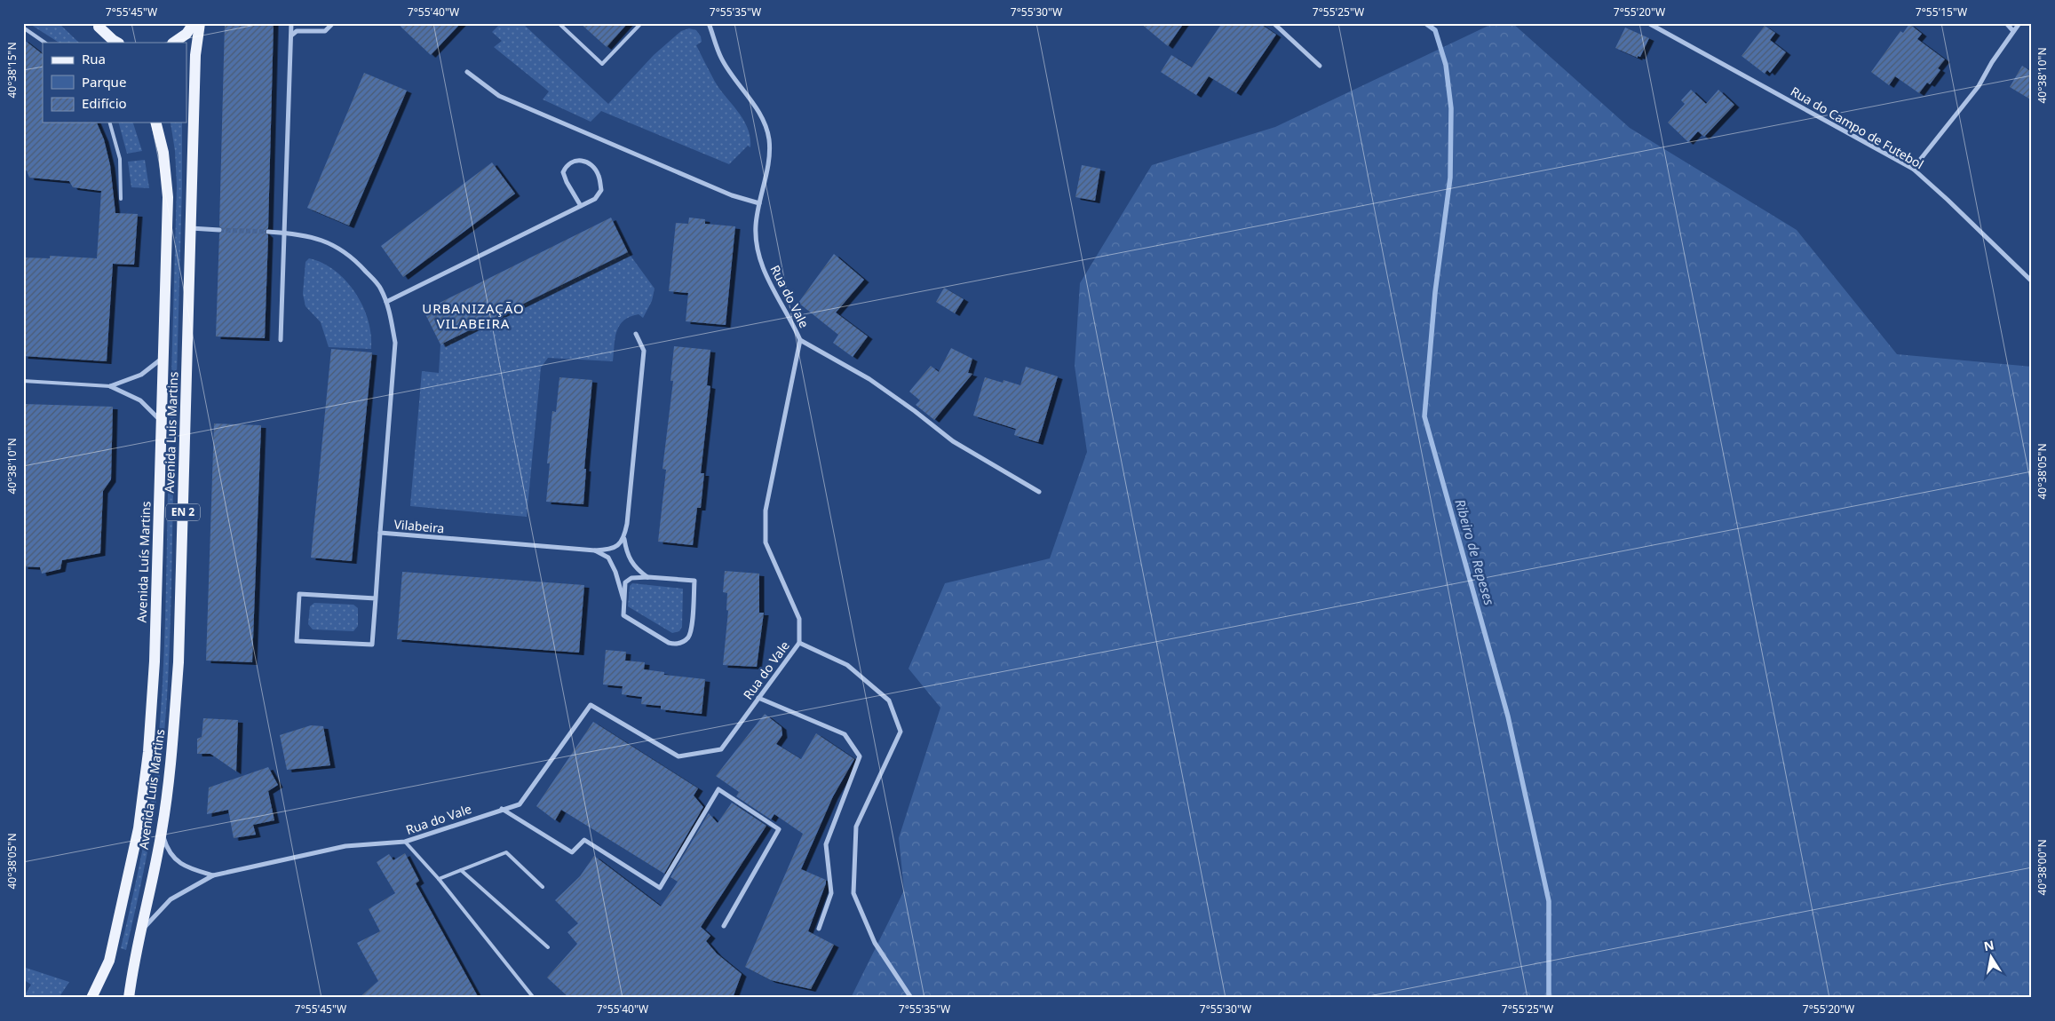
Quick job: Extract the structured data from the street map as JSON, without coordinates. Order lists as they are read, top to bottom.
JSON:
{
  "streets": {
    "main road": ["Avenida Luis Martins", "EN 2", "Avenida Luís Martins"],
    "street": ["Rua do Campo de Futebol", "Rua do Vale", "Vilabeira"]
  },
  "districts": ["URBANIZAÇÃO VILABEIRA"],
  "water": ["Ribeiro de Repeses"],
  "legend": ["Rua", "Parque", "Edifício"],
  "north": "top",
  "coordinates": [
    "7°55'45\"W",
    "7°55'40\"W",
    "7°55'35\"W",
    "7°55'30\"W",
    "7°55'25\"W",
    "7°55'20\"W",
    "7°55'15\"W",
    "40°38'15\"N",
    "40°38'10\"N",
    "40°38'05\"N",
    "40°38'00\"N"
  ]
}
